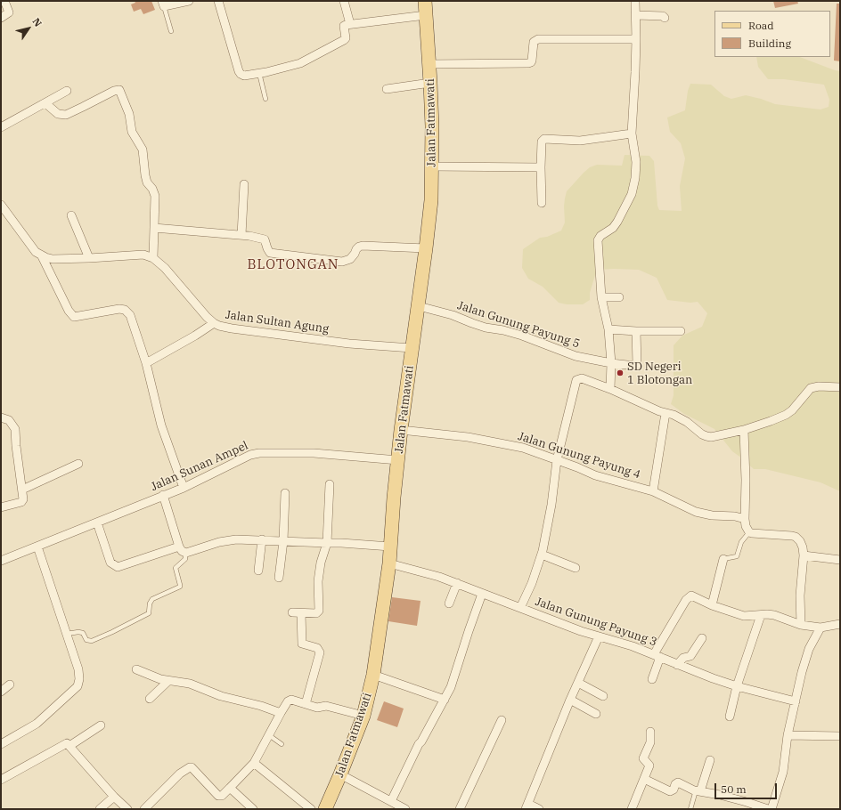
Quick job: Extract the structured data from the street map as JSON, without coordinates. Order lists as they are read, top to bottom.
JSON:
{
  "streets": {
    "main road": ["Jalan Fatmawati"],
    "street": [
      "Jalan Sultan Agung",
      "Jalan Gunung Payung 5",
      "Jalan Gunung Payung 4",
      "Jalan Sunan Ampel",
      "Jalan Gunung Payung 3"
    ]
  },
  "crossings": [
    ["Jalan Fatmawati", "Jalan Sultan Agung"],
    ["Jalan Fatmawati", "Jalan Gunung Payung 5"],
    ["Jalan Fatmawati", "Jalan Gunung Payung 4"],
    ["Jalan Fatmawati", "Jalan Sunan Ampel"],
    ["Jalan Fatmawati", "Jalan Gunung Payung 3"]
  ],
  "districts": ["BLOTONGAN"],
  "places": ["SD Negeri 1 Blotongan"],
  "legend": ["Road", "Building"],
  "scale_bar": "50 m",
  "north": "top right"
}
